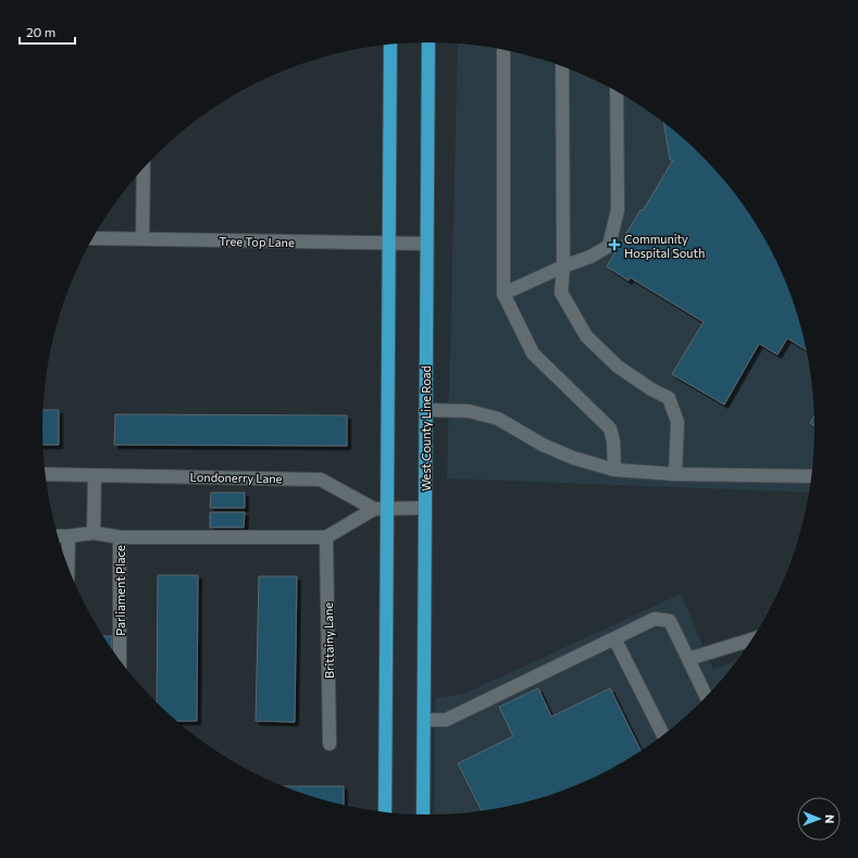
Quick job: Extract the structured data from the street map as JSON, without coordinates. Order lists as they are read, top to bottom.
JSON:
{
  "streets": {
    "main road": ["West County Line Road"],
    "street": [
      "Tree Top Lane",
      "Londonerry Lane",
      "Parliament Place",
      "Brittainy Lane"
    ]
  },
  "crossings": [
    ["Tree Top Lane", "West County Line Road"],
    ["West County Line Road", "Londonerry Lane"]
  ],
  "places": {
    "health": ["Community Hospital South"]
  },
  "scale_bar": "20 m",
  "north": "right"
}
